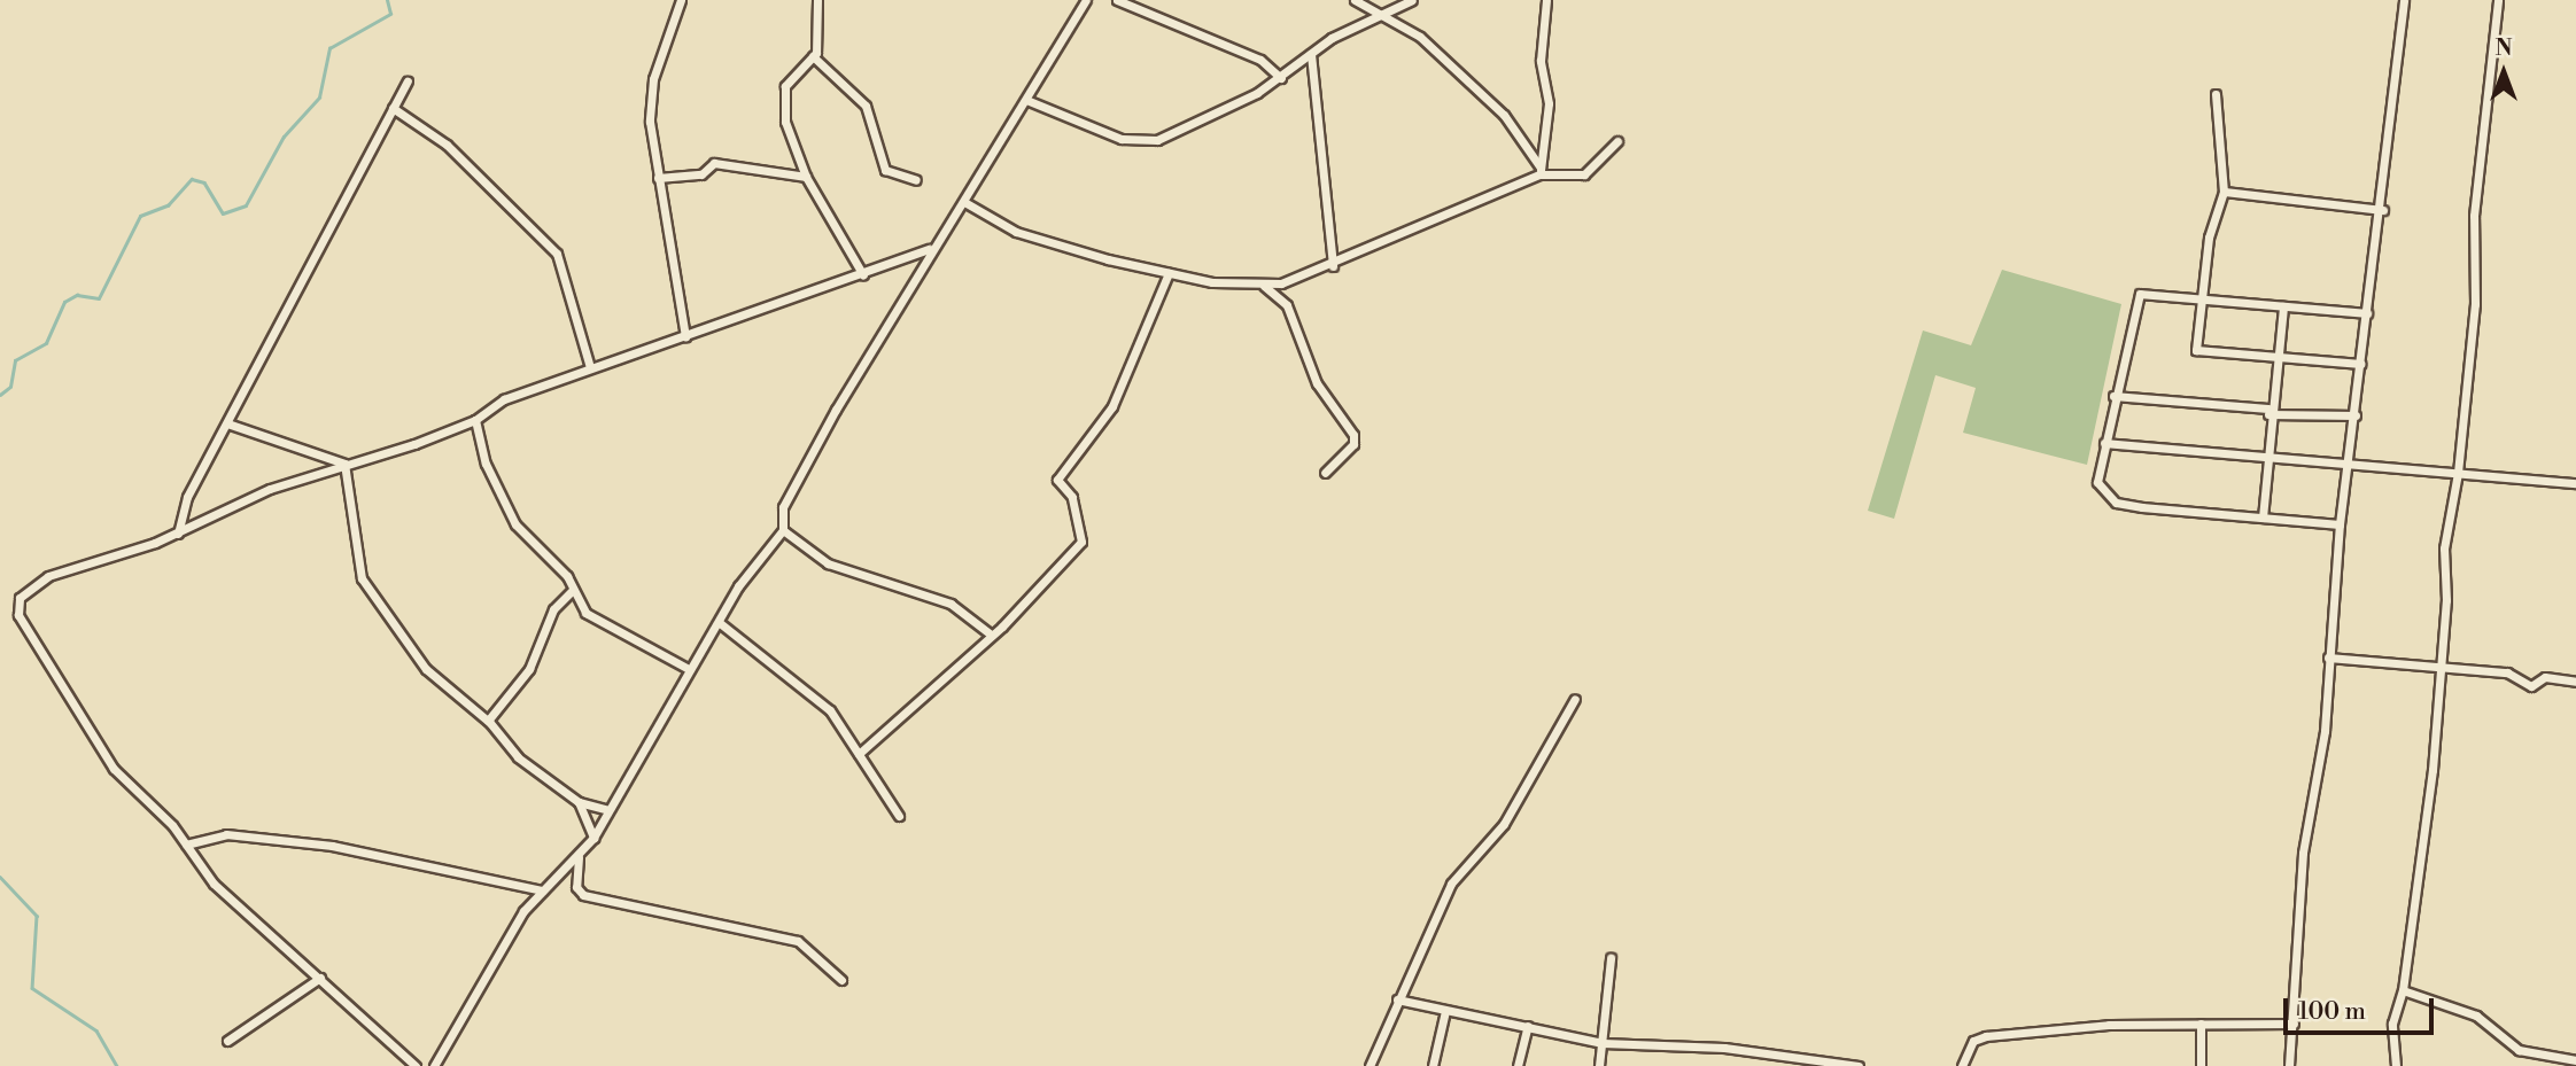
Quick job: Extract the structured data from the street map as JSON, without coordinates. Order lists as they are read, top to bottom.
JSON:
{
  "scale_bar": "100 m",
  "north": "top"
}
